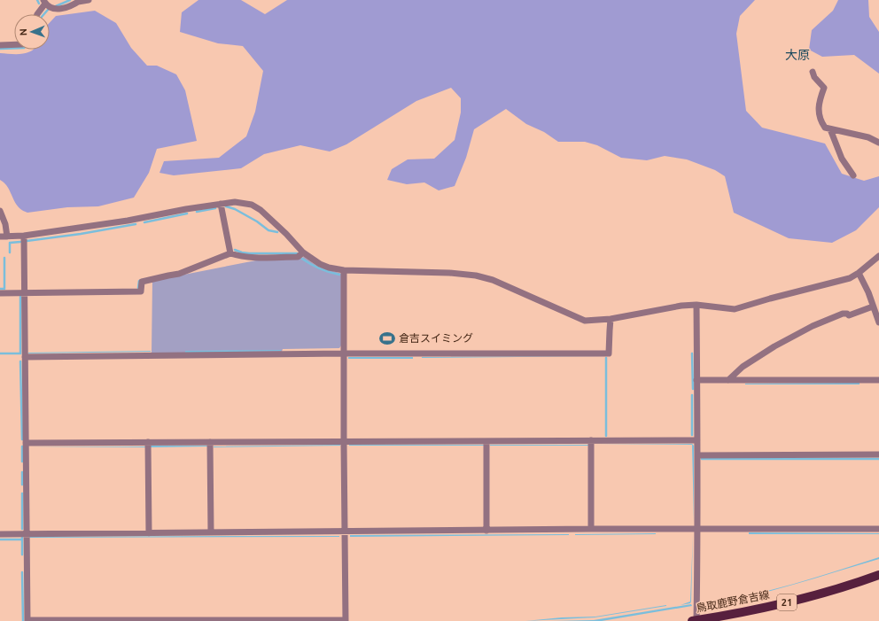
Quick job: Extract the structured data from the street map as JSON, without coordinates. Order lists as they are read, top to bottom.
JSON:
{
  "streets": {
    "main road": ["鳥取鹿野倉吉線", "21"]
  },
  "districts": ["大原"],
  "places": {
    "sports": ["倉吉スイミング"]
  },
  "north": "left"
}
